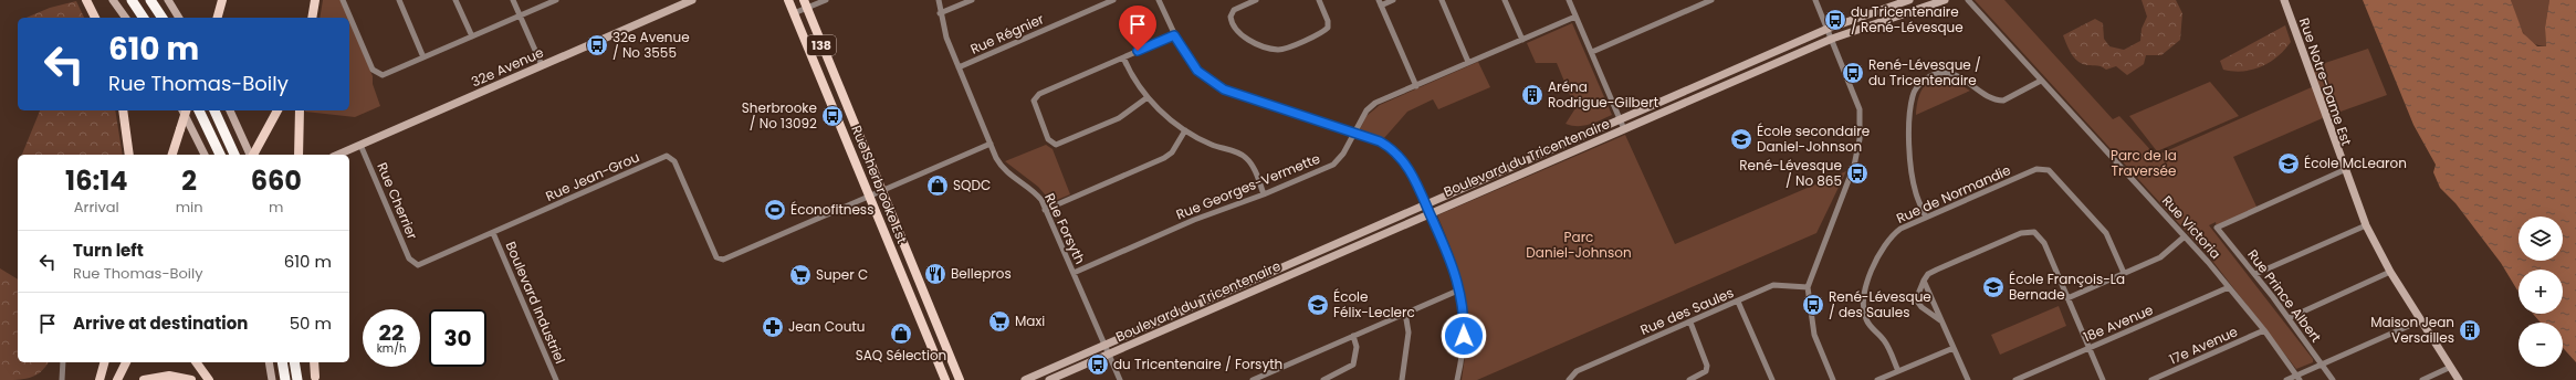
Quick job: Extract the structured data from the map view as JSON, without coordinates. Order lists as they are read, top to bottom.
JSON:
{
  "streets": {
    "main road": ["138", "Rue Sherbrooke Est"],
    "street": [
      "Rue Régnier",
      "32e Avenue",
      "Rue Notre-Dame Est",
      "Boulevard du Tricentenaire",
      "Rue Jean-Grou",
      "Rue Georges-Vermette",
      "Rue de Normandie",
      "Rue Cherrier",
      "Rue Victoria",
      "Rue Forsyth",
      "Rue Prince Albert",
      "Boulevard Industriel",
      "Rue des Saules",
      "18e Avenue",
      "17e Avenue"
    ]
  },
  "crossings": [
    ["Rue Régnier", "Rue Forsyth"],
    ["32e Avenue", "Rue Cherrier"],
    ["Rue Notre-Dame Est", "Rue Prince Albert"],
    ["Boulevard du Tricentenaire", "Rue Forsyth"],
    ["Rue Jean-Grou", "Rue Sherbrooke Est"],
    ["Rue Jean-Grou", "Rue Cherrier"],
    ["Rue Jean-Grou", "Boulevard Industriel"],
    ["Rue Georges-Vermette", "Rue Forsyth"],
    ["Rue Victoria", "18e Avenue"],
    ["Rue Victoria", "17e Avenue"]
  ],
  "parks": ["Parc de la Traversée", "Parc Daniel-Johnson"],
  "places": {
    "bus stop": [
      "du Tricentenaire / René-Lévesque",
      "32e Avenue / No 3555",
      "René-Lévesque / du Tricentenaire",
      "Sherbrooke / No 13092",
      "René-Lévesque / No 865",
      "René-Lévesque / des Saules",
      "du Tricentenaire / Forsyth"
    ],
    "building": ["Aréna Rodrigue-Gilbert", "Maison Jean Versailles"],
    "school or university": [
      "École secondaire Daniel-Johnson",
      "École McLearon",
      "École François-La Bernade",
      "École Félix-Leclerc"
    ],
    "shop": ["SQDC", "SAQ Sélection"],
    "sports": ["Éconofitness"],
    "restaurant": ["Bellepros"],
    "supermarket": ["Super C", "Maxi"],
    "pharmacy": ["Jean Coutu"]
  },
  "page": {
    "turn": ["610 m", "Rue Thomas-Boily"],
    "eta": [
      "16:14",
      "Arrival",
      "2",
      "min",
      "660",
      "m"
    ],
    "map_buttons": ["+", "−"],
    "list": [
      {
        "name": "Turn left",
        "note": "Rue Thomas-Boily",
        "value": "610 m"
      },
      {
        "name": "Arrive at destination",
        "value": "50 m"
      }
    ],
    "speed": "22 km/h",
    "limit": "30"
  }
}
